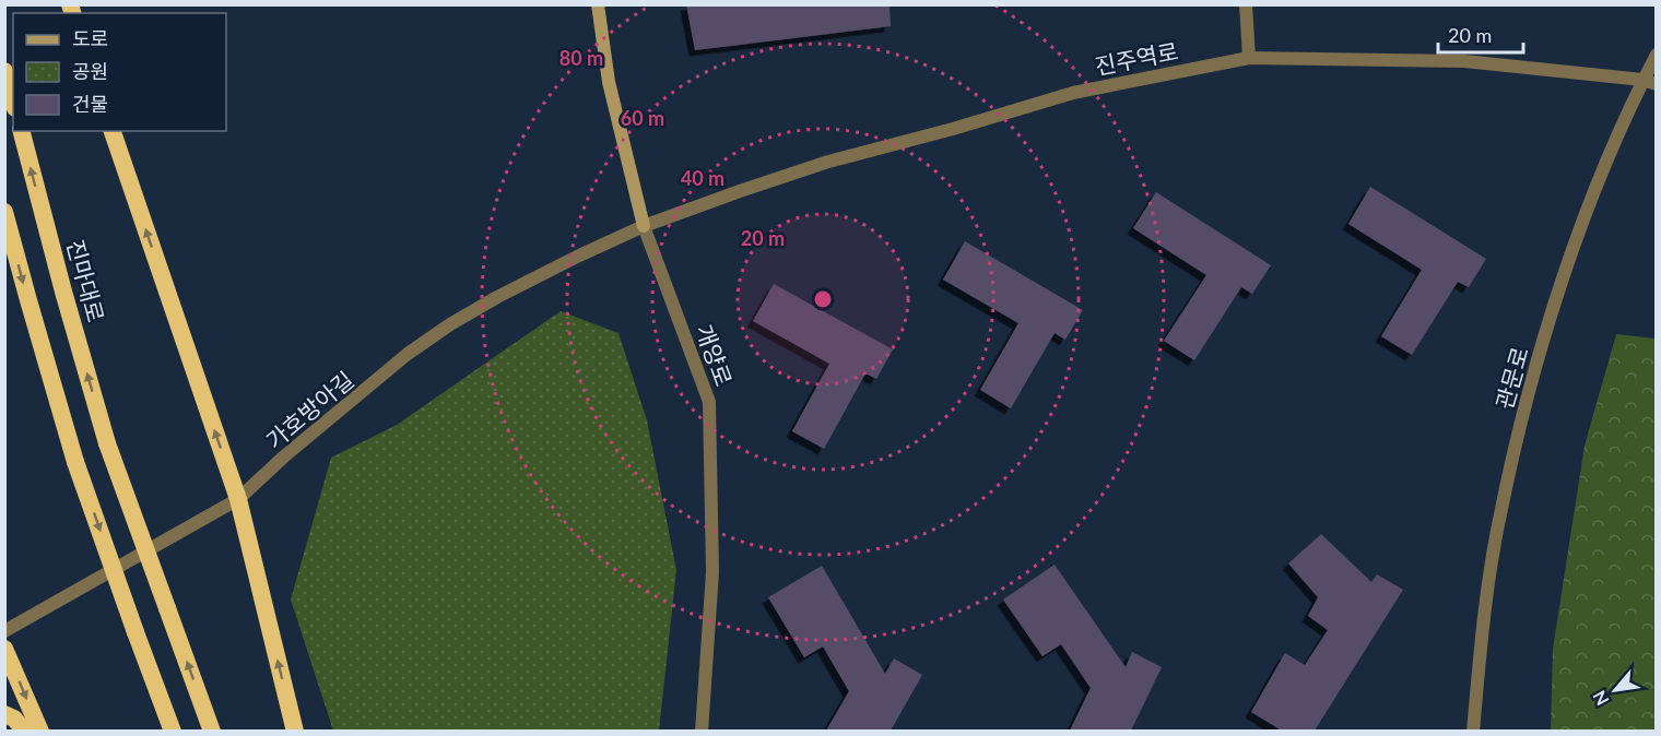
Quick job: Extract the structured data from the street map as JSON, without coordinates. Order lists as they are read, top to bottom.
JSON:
{
  "streets": {
    "highway": ["진마대로"],
    "main road": ["개양로"],
    "street": ["진주역로", "관문로", "가호방아길"]
  },
  "crossings": [
    ["진주역로", "개양로"],
    ["진주역로", "관문로"],
    ["진주역로", "가호방아길"],
    ["개양로", "가호방아길"]
  ],
  "legend": ["도로", "공원", "건물"],
  "scale_bar": "20 m",
  "north": "bottom left",
  "rings": [
    "80 m",
    "60 m",
    "40 m",
    "20 m"
  ]
}
